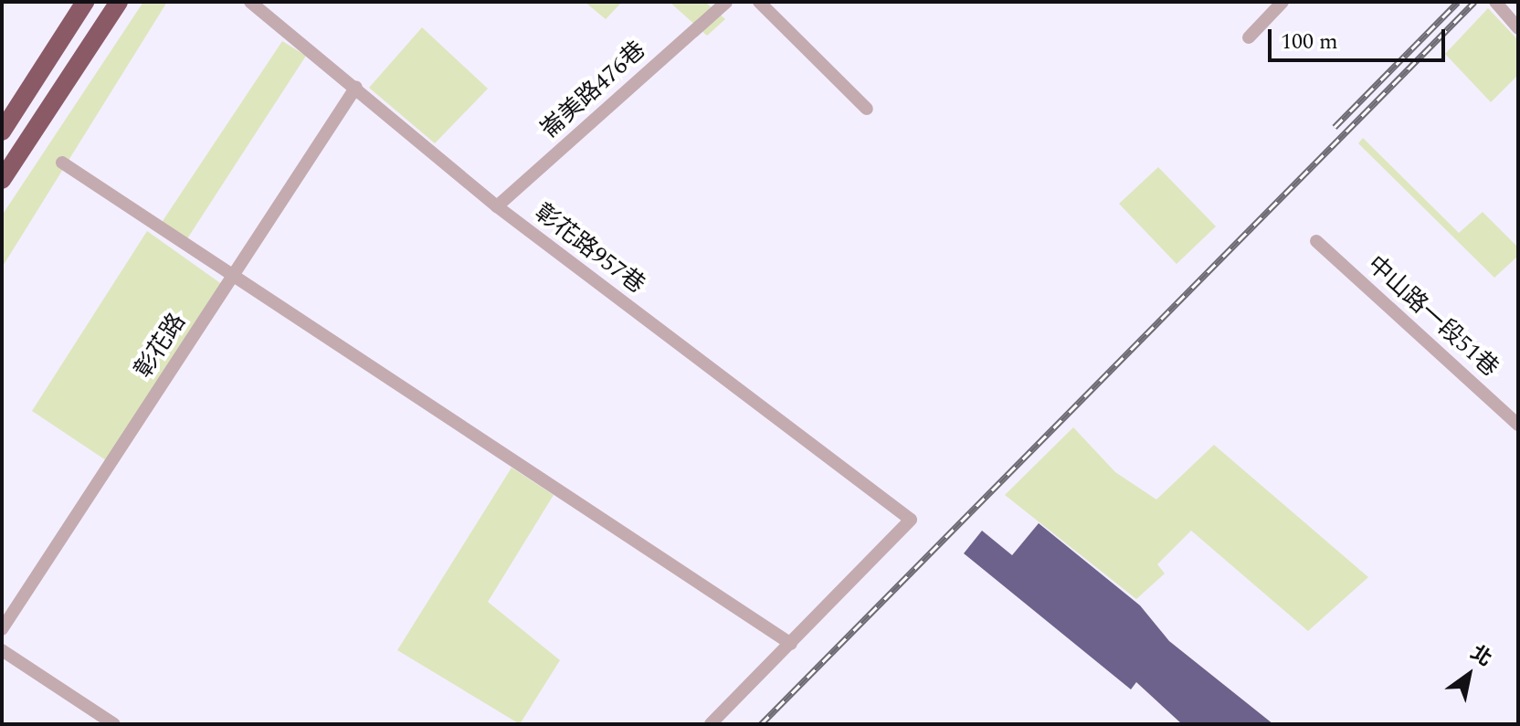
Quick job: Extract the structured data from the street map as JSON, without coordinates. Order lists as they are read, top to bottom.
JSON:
{
  "streets": {
    "street": [
      "崙美路476巷",
      "彰花路957巷",
      "中山路一段51巷",
      "彰花路"
    ]
  },
  "crossings": [
    ["崙美路476巷", "彰花路957巷"],
    ["彰花路957巷", "彰花路"]
  ],
  "scale_bar": "100 m",
  "north": "top right"
}
